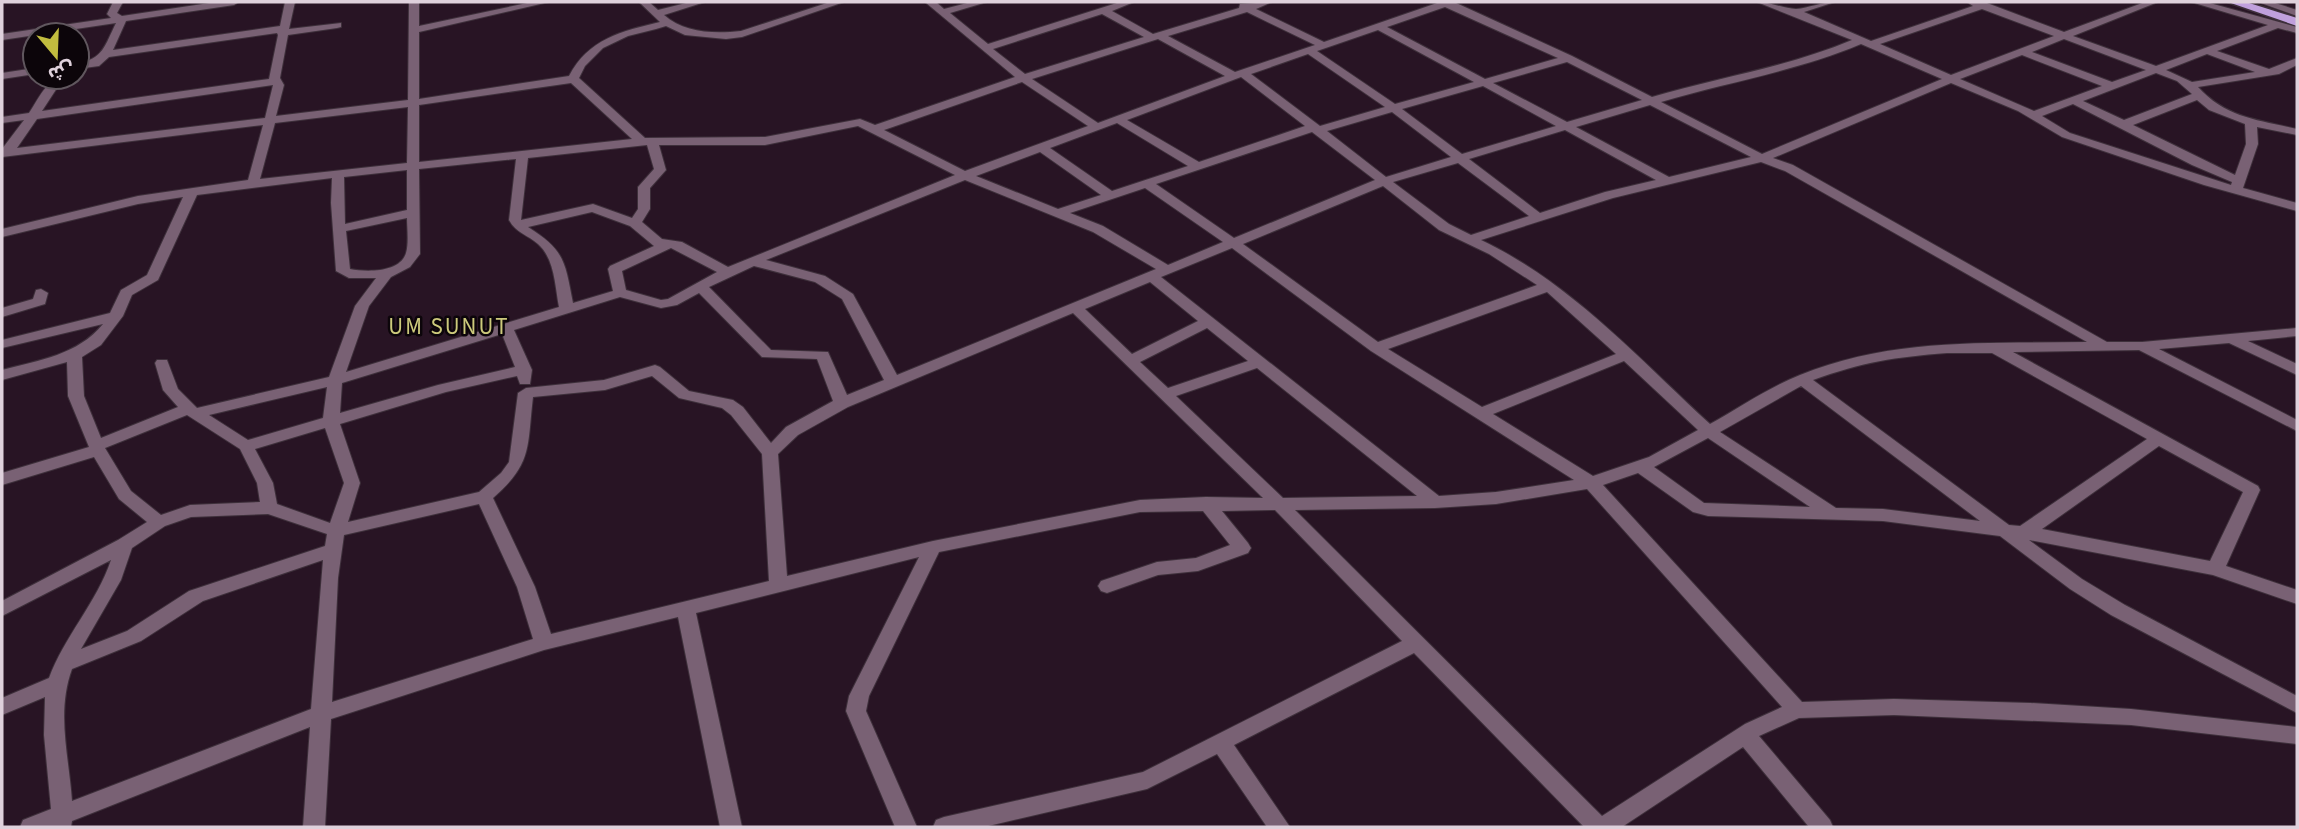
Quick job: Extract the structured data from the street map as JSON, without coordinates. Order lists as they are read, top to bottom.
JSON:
{
  "districts": ["UM SUNUT"],
  "north": "bottom"
}
